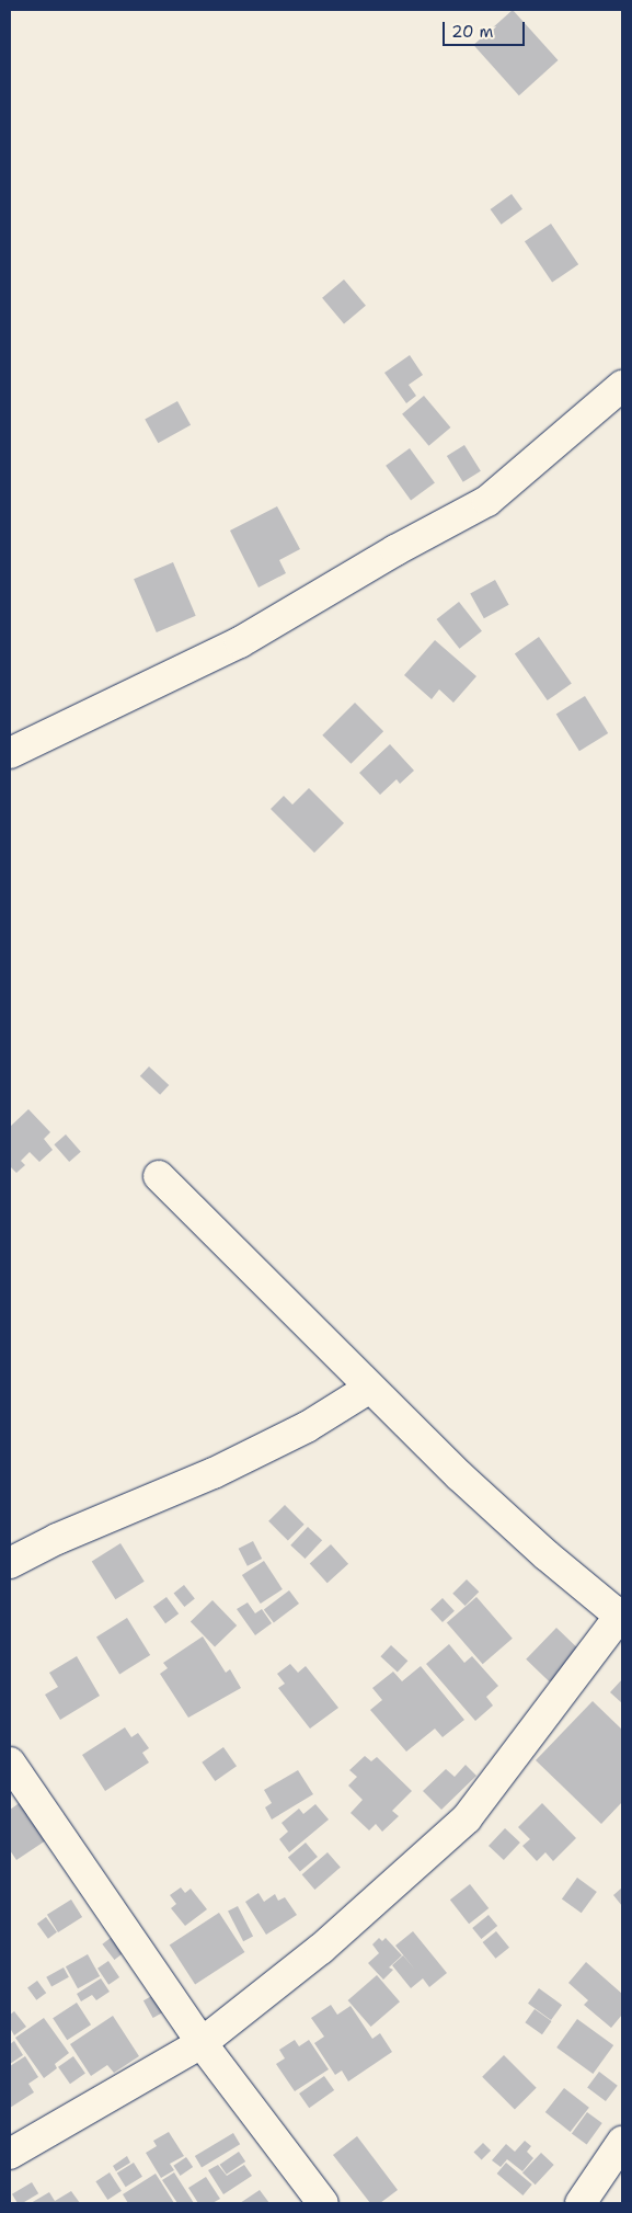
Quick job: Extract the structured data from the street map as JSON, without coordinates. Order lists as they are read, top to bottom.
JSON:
{
  "scale_bar": "20 m"
}
